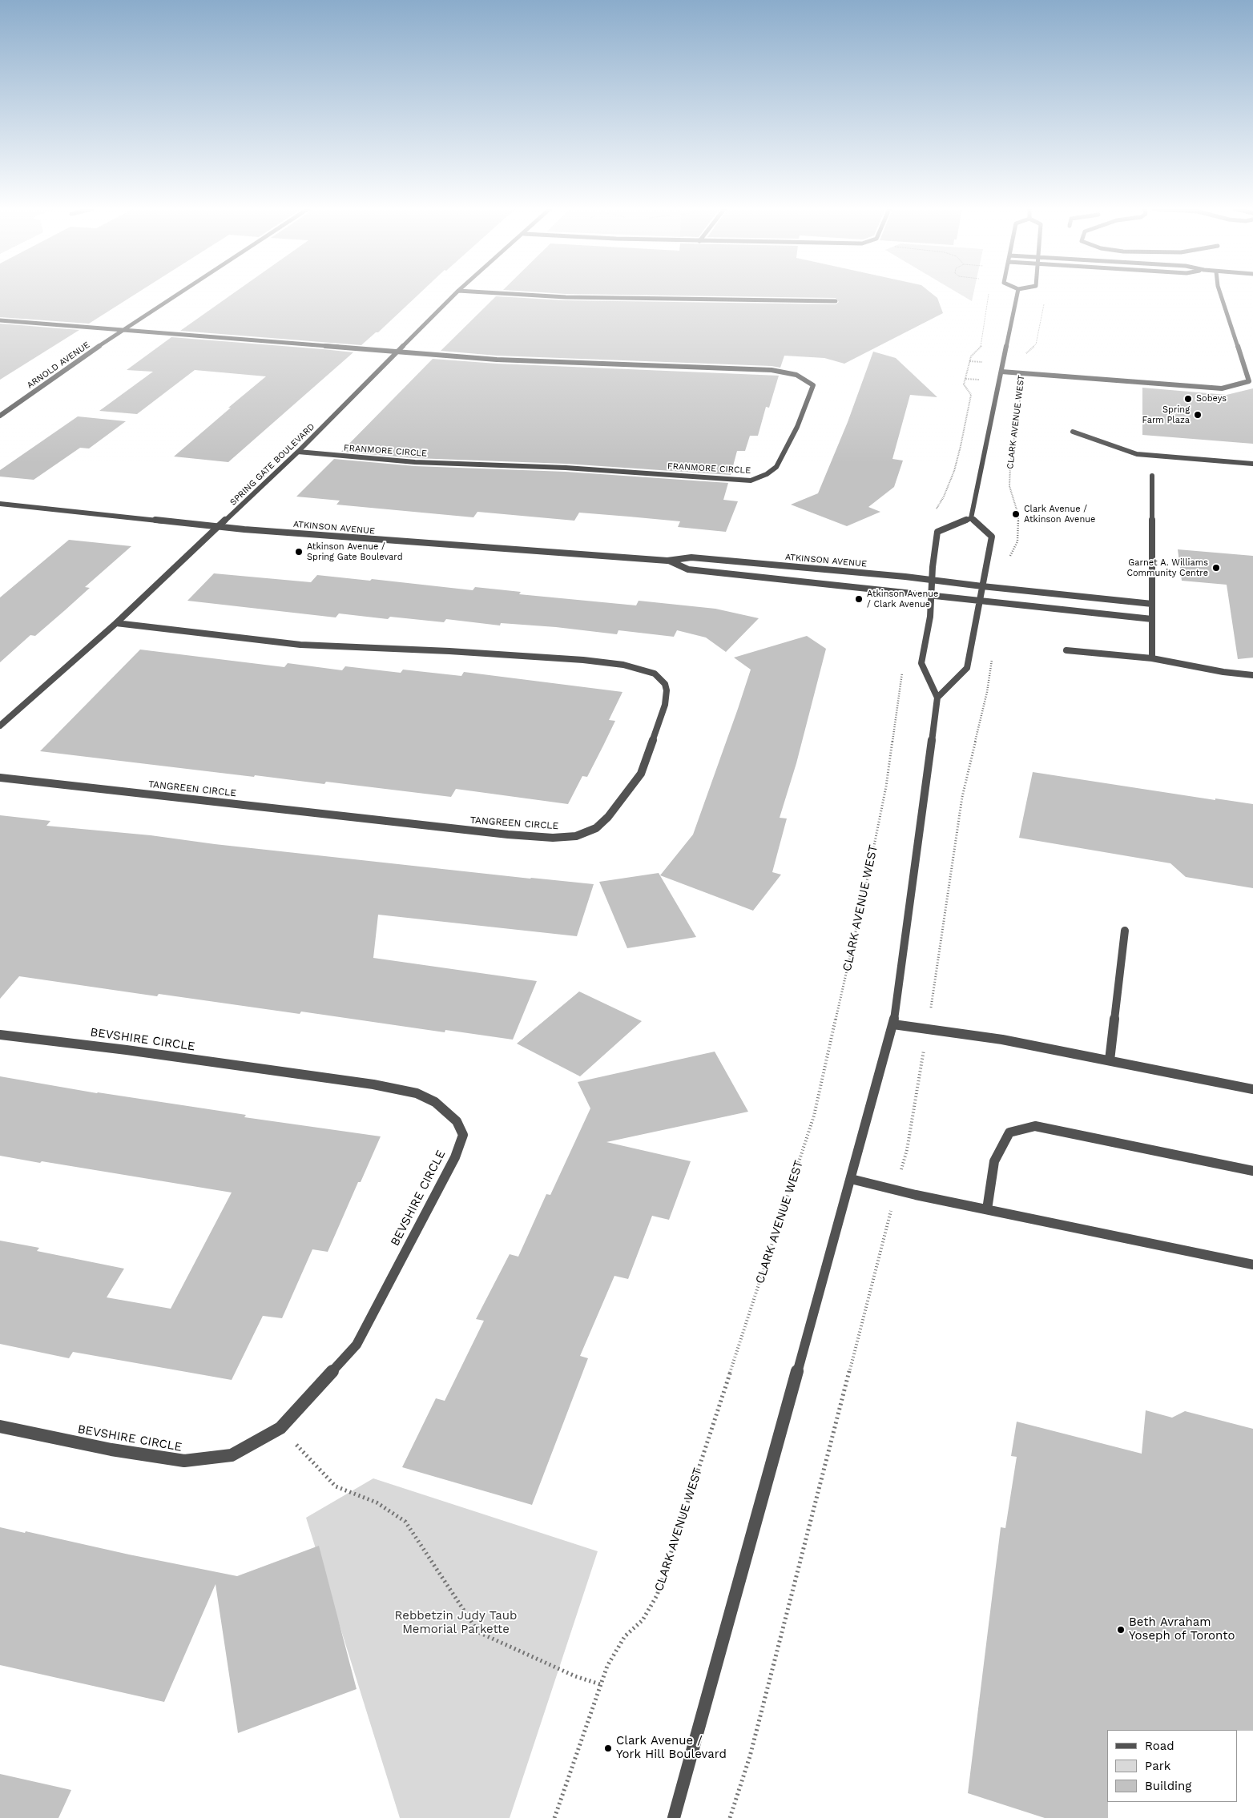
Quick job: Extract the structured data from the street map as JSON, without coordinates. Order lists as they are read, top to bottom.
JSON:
{
  "streets": {
    "street": [
      "ARNOLD AVENUE",
      "FRANMORE CIRCLE",
      "SPRING GATE BOULEVARD",
      "ATKINSON AVENUE",
      "TANGREEN CIRCLE",
      "BEVSHIRE CIRCLE"
    ],
    "path": ["CLARK AVENUE WEST"]
  },
  "crossings": [
    ["FRANMORE CIRCLE", "SPRING GATE BOULEVARD"],
    ["SPRING GATE BOULEVARD", "ATKINSON AVENUE"],
    ["SPRING GATE BOULEVARD", "TANGREEN CIRCLE"]
  ],
  "parks": ["Rebbetzin Judy Taub Memorial Parkette"],
  "places": [
    "Sobeys",
    "Spring Farm Plaza",
    "Clark Avenue / Atkinson Avenue",
    "Atkinson Avenue / Spring Gate Boulevard",
    "Garnet A. Williams Community Centre",
    "Atkinson Avenue / Clark Avenue",
    "Beth Avraham Yoseph of Toronto",
    "Clark Avenue / York Hill Boulevard"
  ],
  "legend": ["Road", "Park", "Building"]
}
